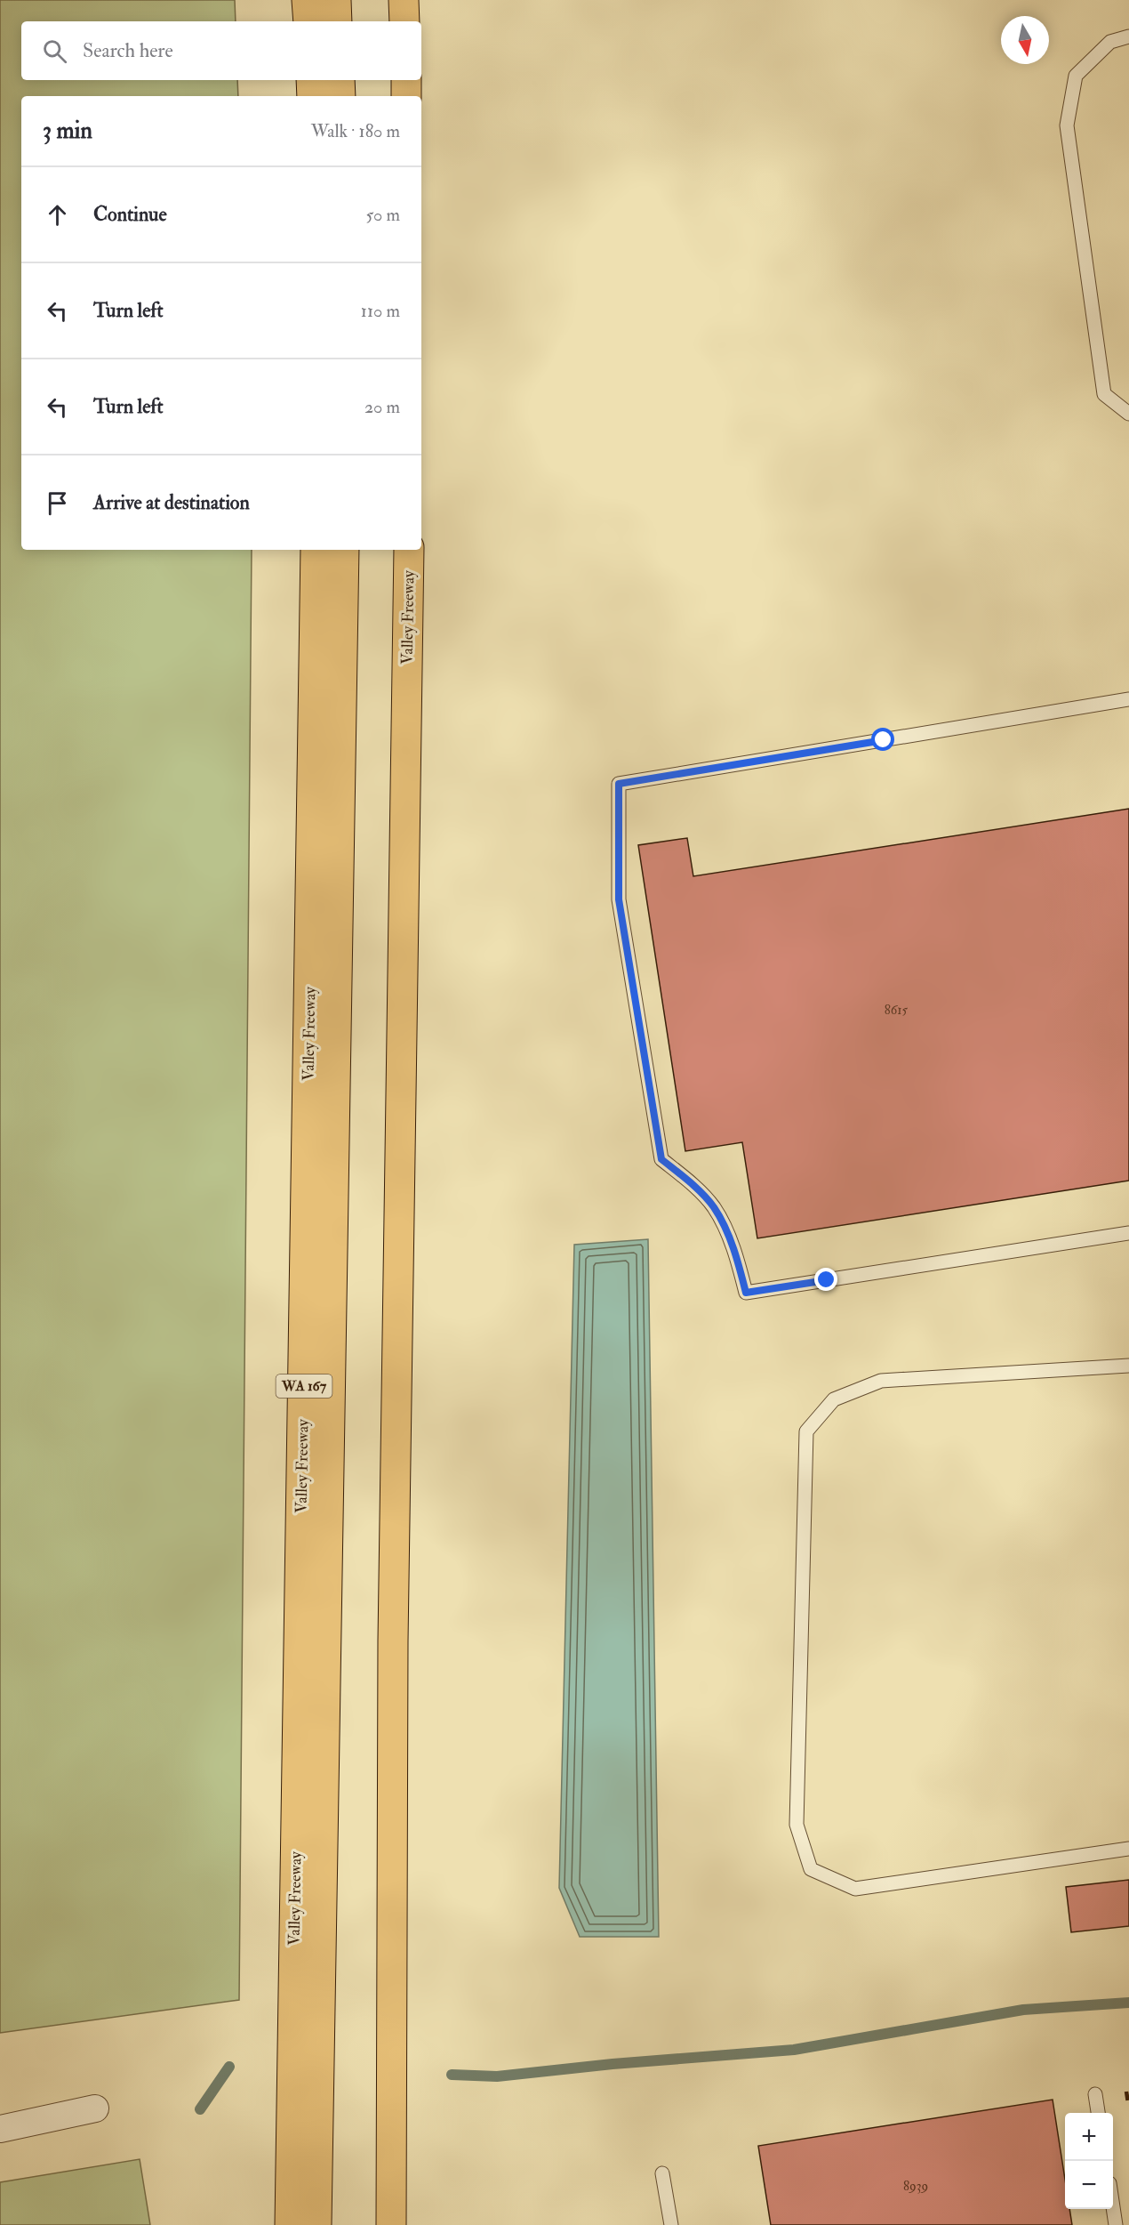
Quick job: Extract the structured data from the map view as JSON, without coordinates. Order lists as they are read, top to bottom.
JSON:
{
  "streets": {
    "highway": ["Valley Freeway", "WA 167"]
  },
  "house_numbers": ["8615", "8939"],
  "north": "bottom",
  "page": {
    "search": "Search here",
    "heading": ["3 min", "Walk · 180 m"],
    "list": [
      ["Continue", "50 m"],
      ["Turn left", "110 m"],
      ["Turn left", "20 m"],
      "Arrive at destination"
    ],
    "map_buttons": ["+", "−"]
  }
}
